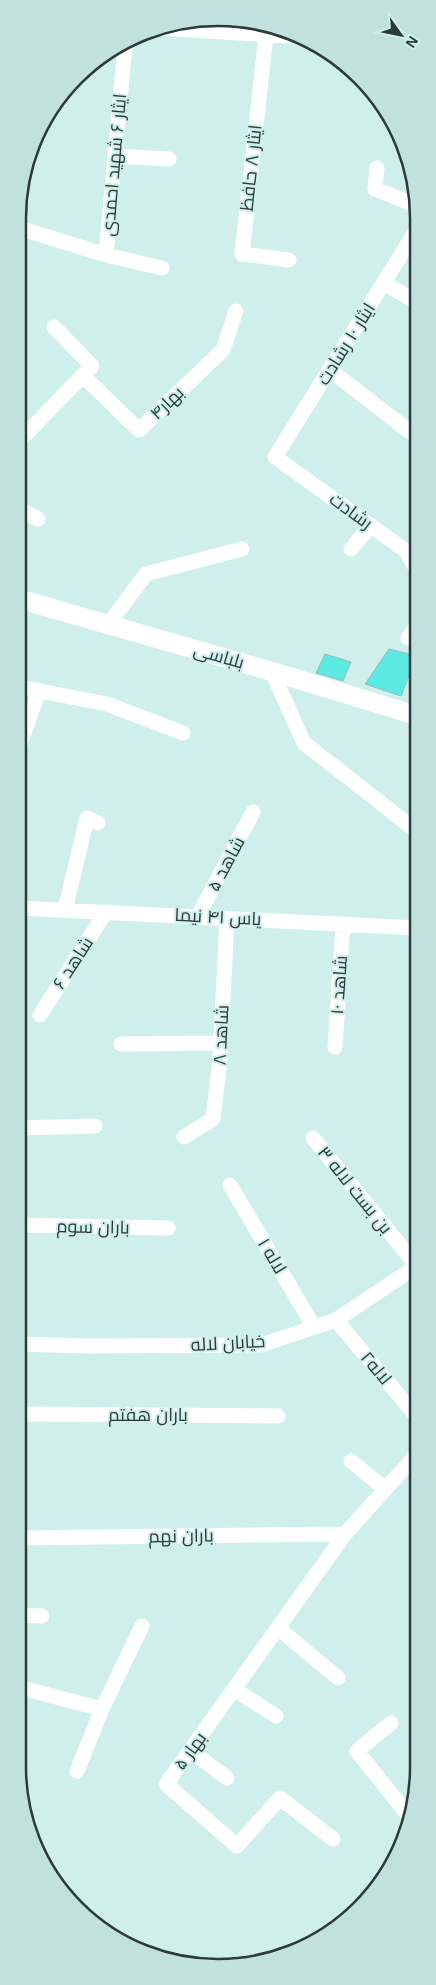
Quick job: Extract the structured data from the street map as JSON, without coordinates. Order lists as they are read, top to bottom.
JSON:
{
  "streets": {
    "main road": ["بلباسی"],
    "street": [
      "ایثار ۶ شهید احمدی",
      "ایثار ۸ حافظ",
      "ایثار ۱۰ رشادت",
      "بهار۴",
      "رشادت",
      "شاهد ۵",
      "یاس ۴۱ نیما",
      "شاهد ۶",
      "شاهد ۱۰",
      "شاهد ۸",
      "بن بست لاله ۳",
      "باران سوم",
      "لاله ۱",
      "خیابان لاله",
      "لاله۲",
      "باران هفتم",
      "باران نهم",
      "بهار ۵"
    ]
  },
  "crossings": [
    ["ایثار ۱۰ رشادت", "رشادت"],
    ["شاهد ۵", "یاس ۴۱ نیما"],
    ["یاس ۴۱ نیما", "شاهد ۶"],
    ["یاس ۴۱ نیما", "شاهد ۱۰"],
    ["یاس ۴۱ نیما", "شاهد ۸"],
    ["لاله ۱", "خیابان لاله"],
    ["خیابان لاله", "لاله۲"],
    ["باران نهم", "بهار ۵"]
  ],
  "north": "bottom right"
}
